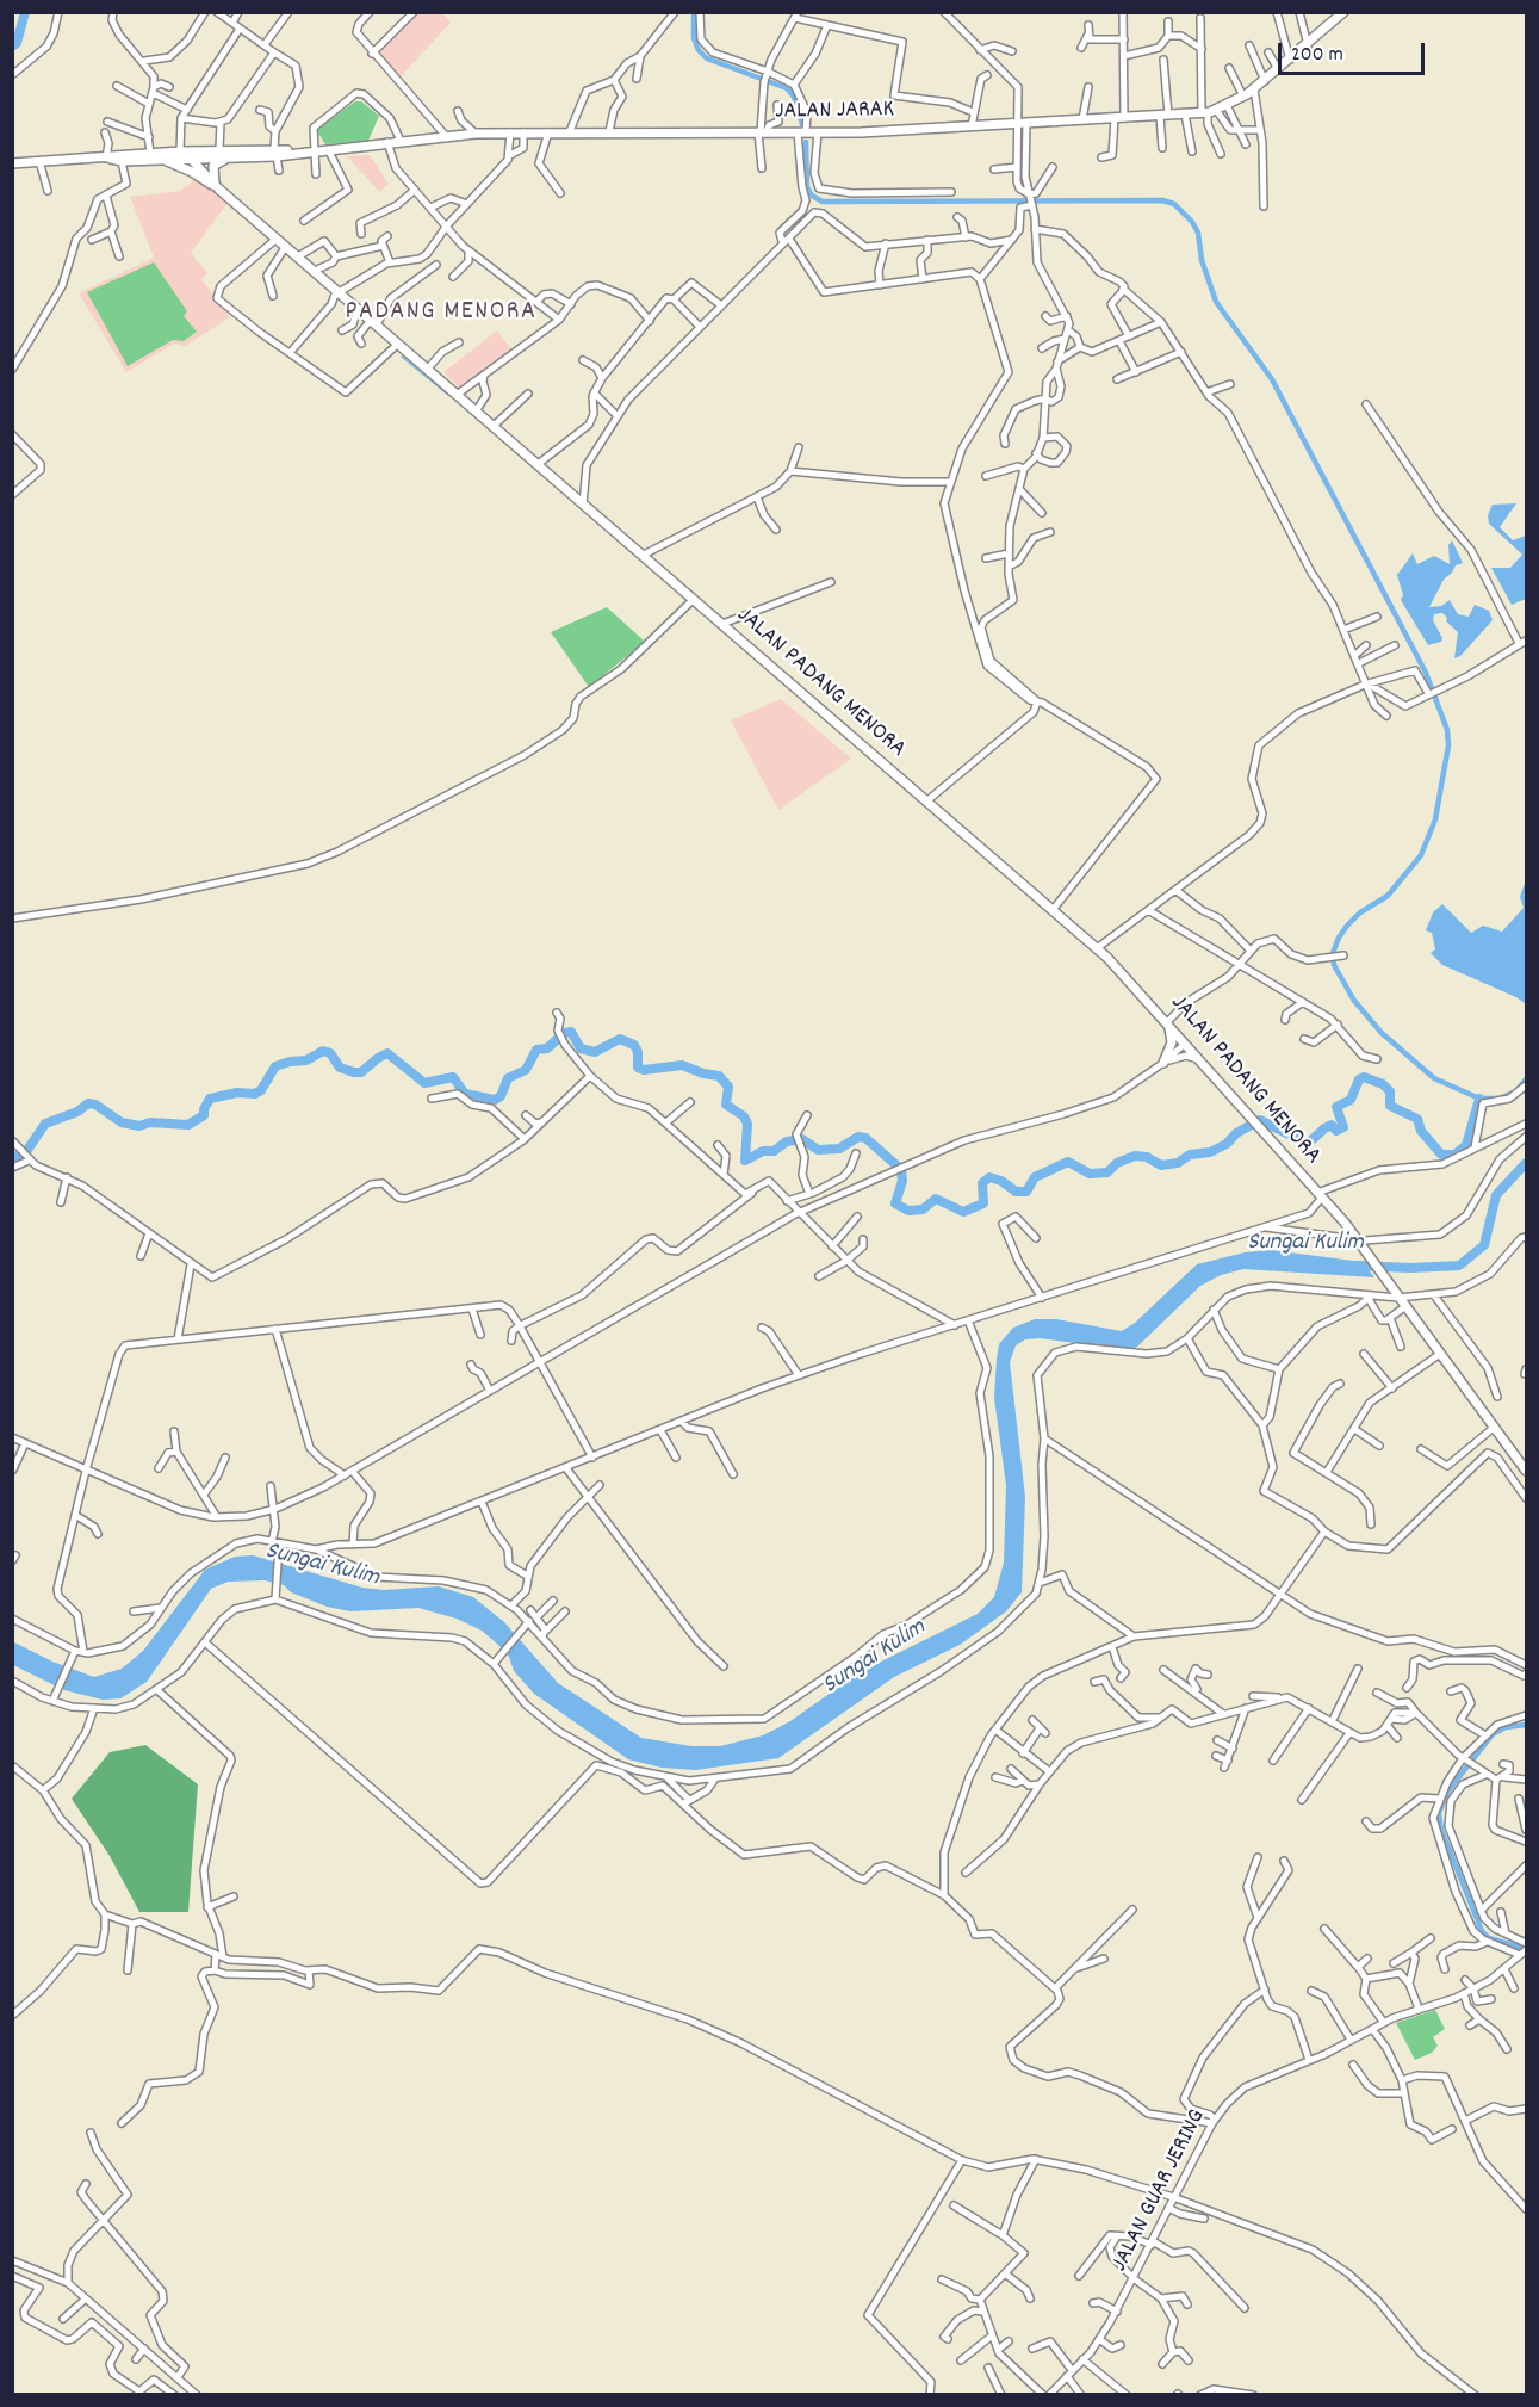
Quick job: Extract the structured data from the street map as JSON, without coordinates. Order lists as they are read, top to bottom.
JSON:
{
  "streets": {
    "main road": ["JALAN JARAK", "JALAN PADANG MENORA"],
    "street": ["JALAN GUAR JERING"]
  },
  "crossings": [
    ["JALAN JARAK", "JALAN PADANG MENORA"]
  ],
  "districts": ["PADANG MENORA"],
  "water": ["Sungai Kulim"],
  "scale_bar": "200 m"
}
